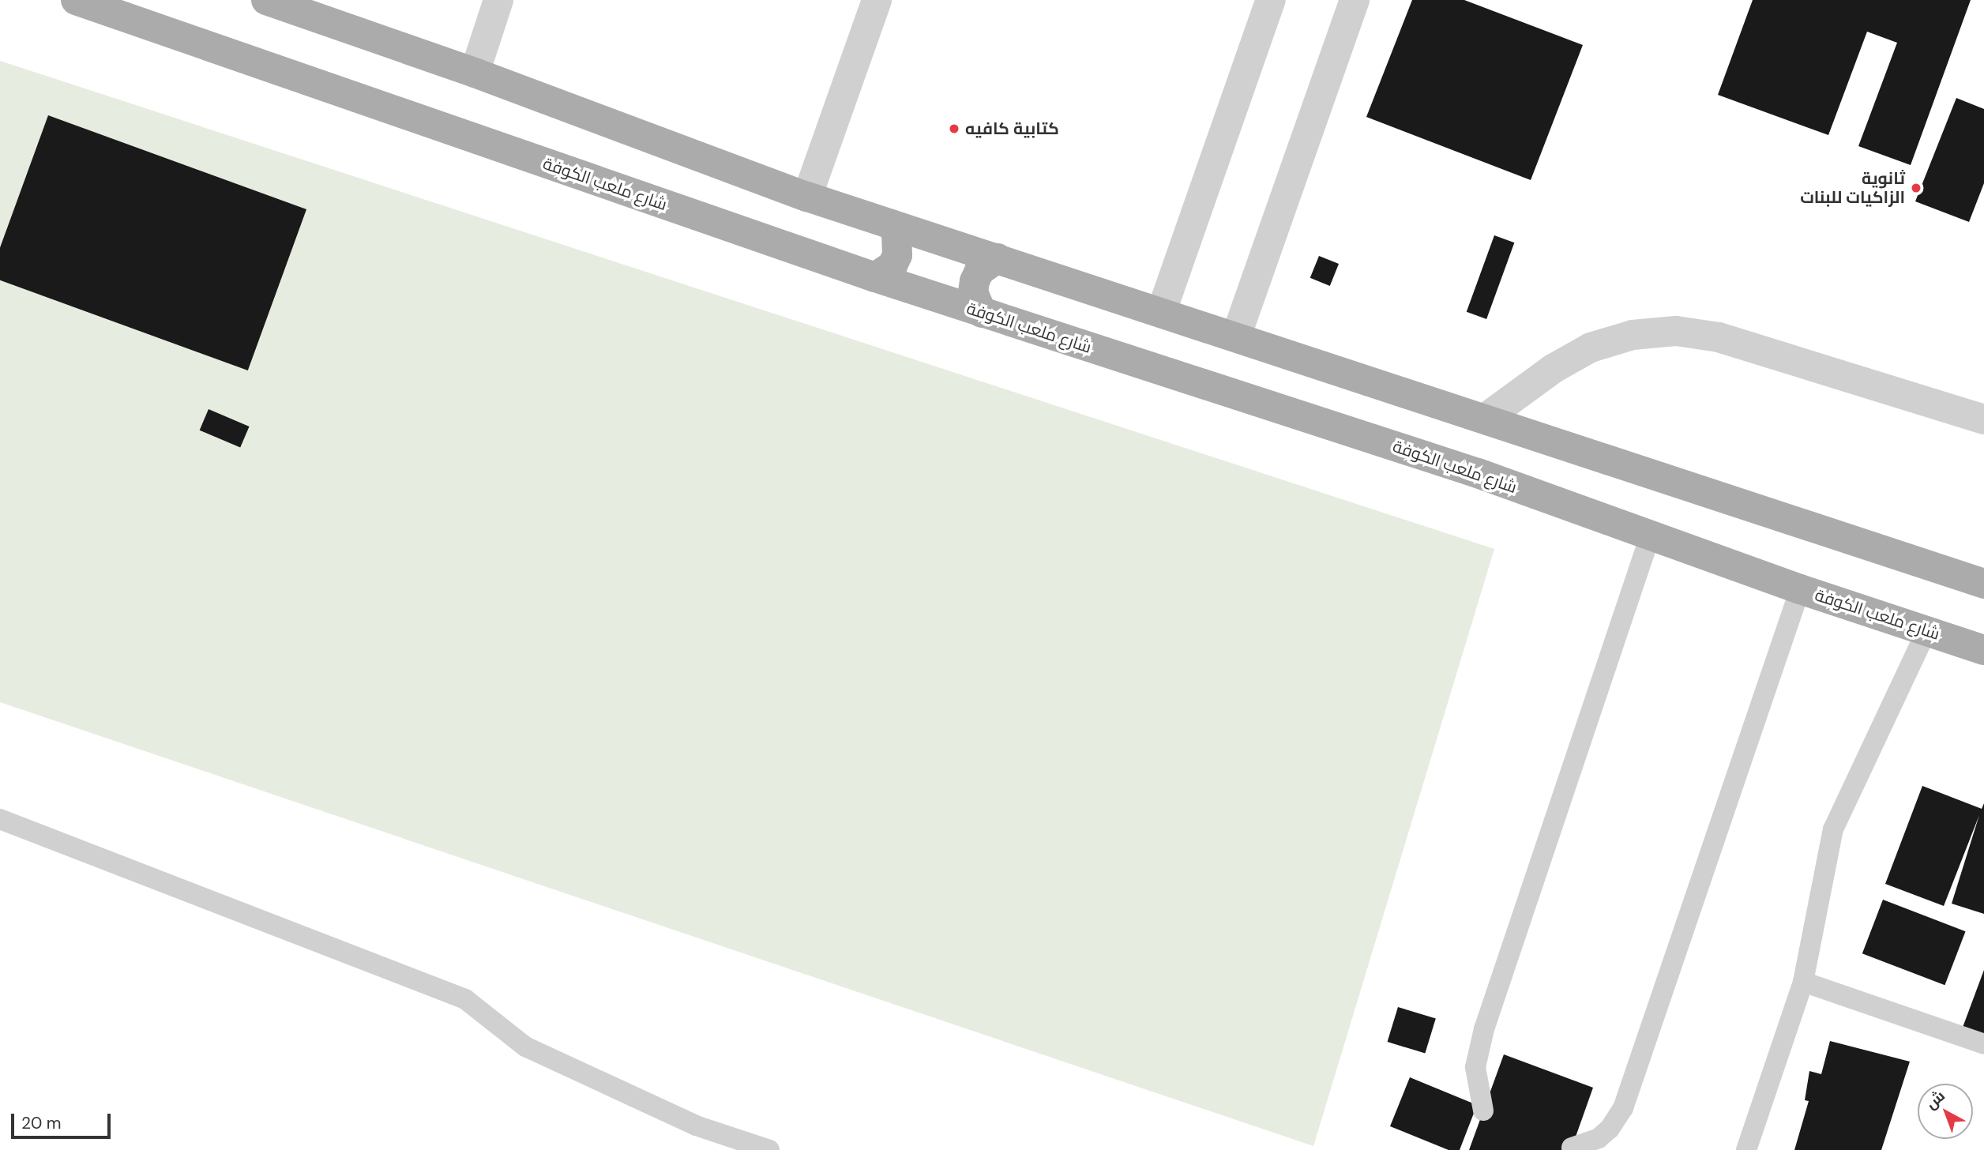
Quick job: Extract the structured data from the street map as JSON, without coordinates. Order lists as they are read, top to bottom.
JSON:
{
  "streets": {
    "main road": ["شارع ملعب الكوفة"]
  },
  "places": ["كتابية كافيه", "ثانوية الزاكيات للبنات"],
  "scale_bar": "20 m",
  "north": "top left"
}
